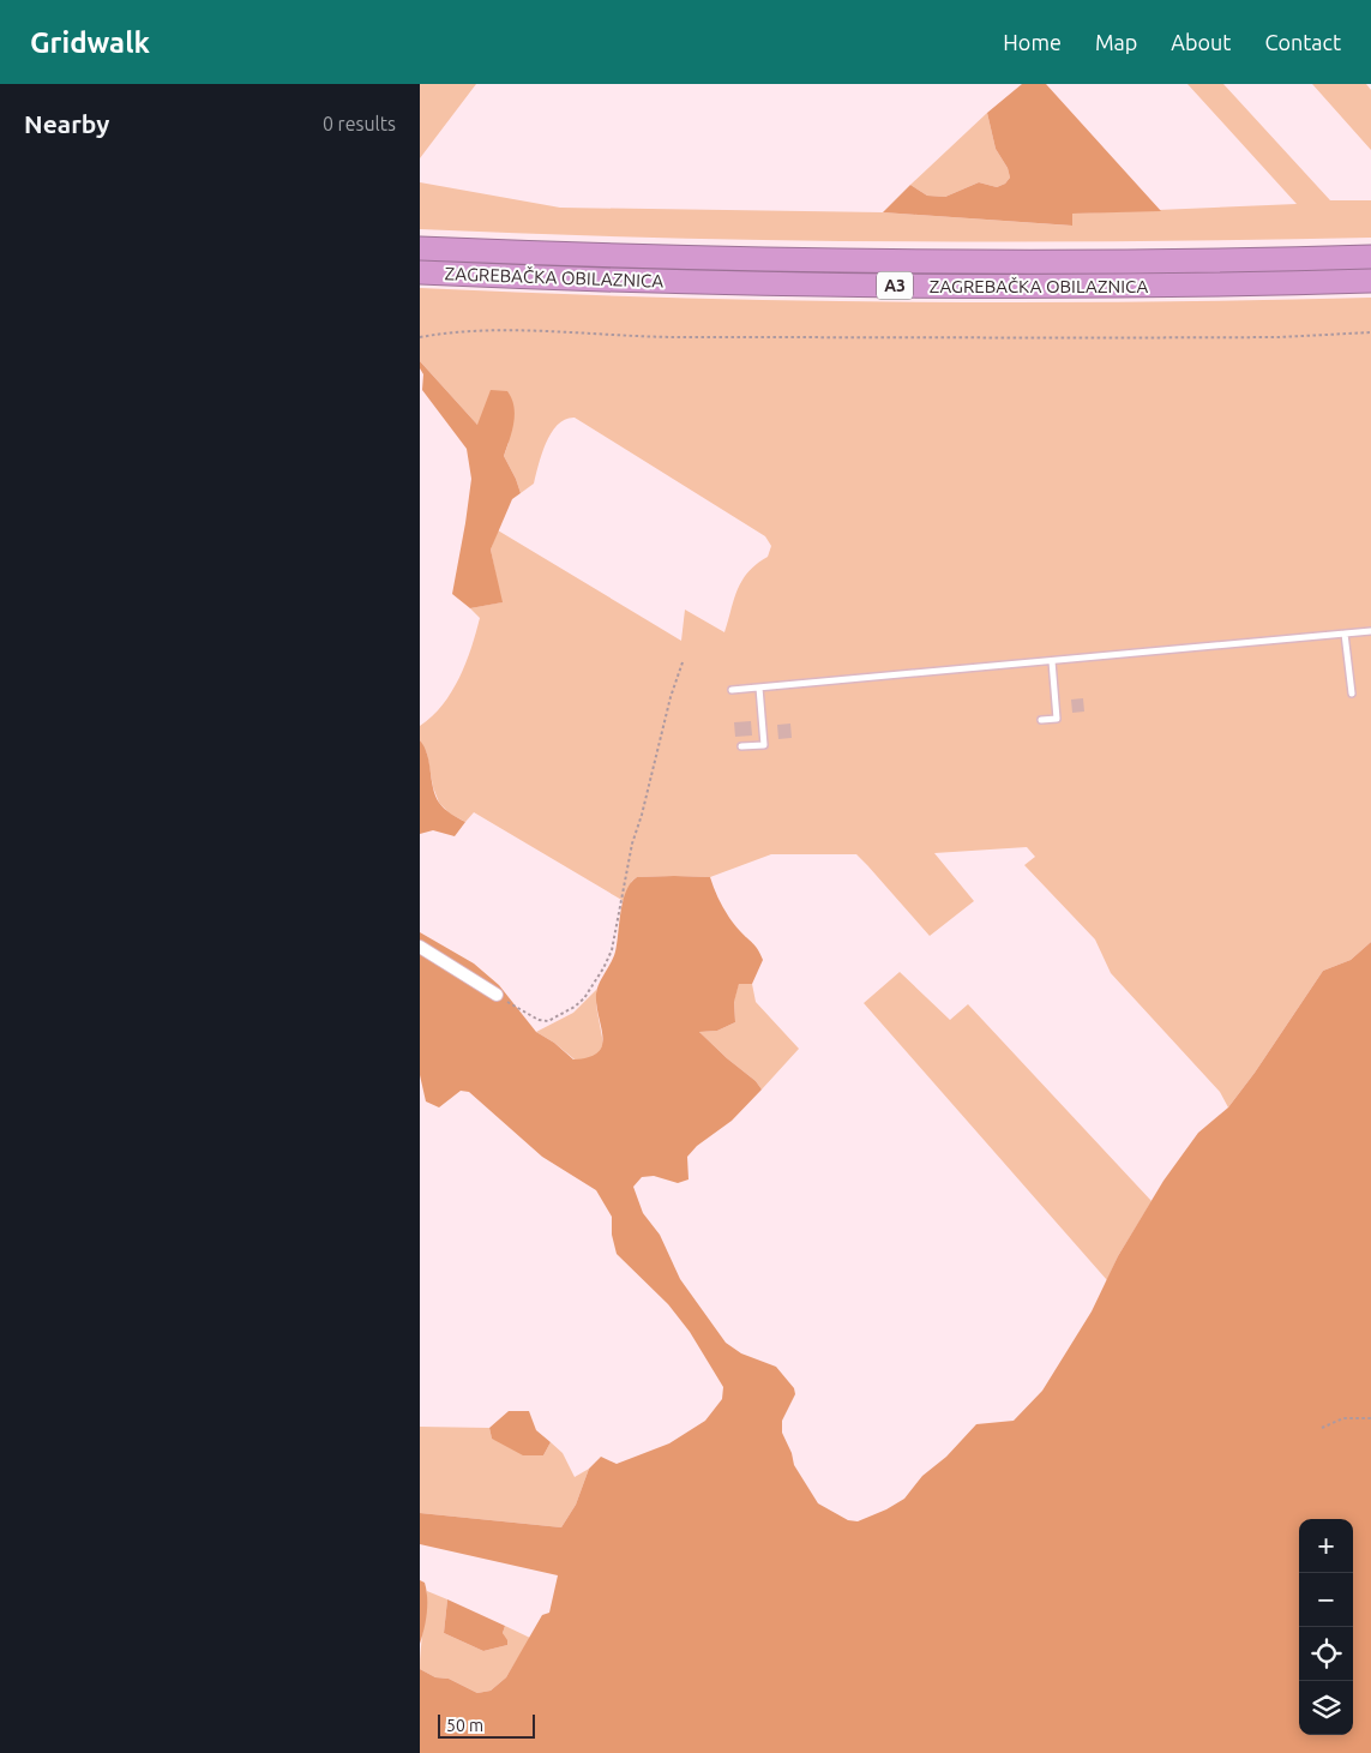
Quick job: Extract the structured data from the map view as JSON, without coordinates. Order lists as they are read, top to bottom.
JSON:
{
  "streets": {
    "highway": ["ZAGREBAČKA OBILAZNICA", "A3"]
  },
  "scale_bar": "50 m",
  "page": {
    "header": "Gridwalk",
    "nav": [
      "Home",
      "Map",
      "About",
      "Contact"
    ],
    "heading": ["Nearby", "0 results"],
    "map_buttons": ["+", "−"],
    "scale": "50 m"
  }
}
